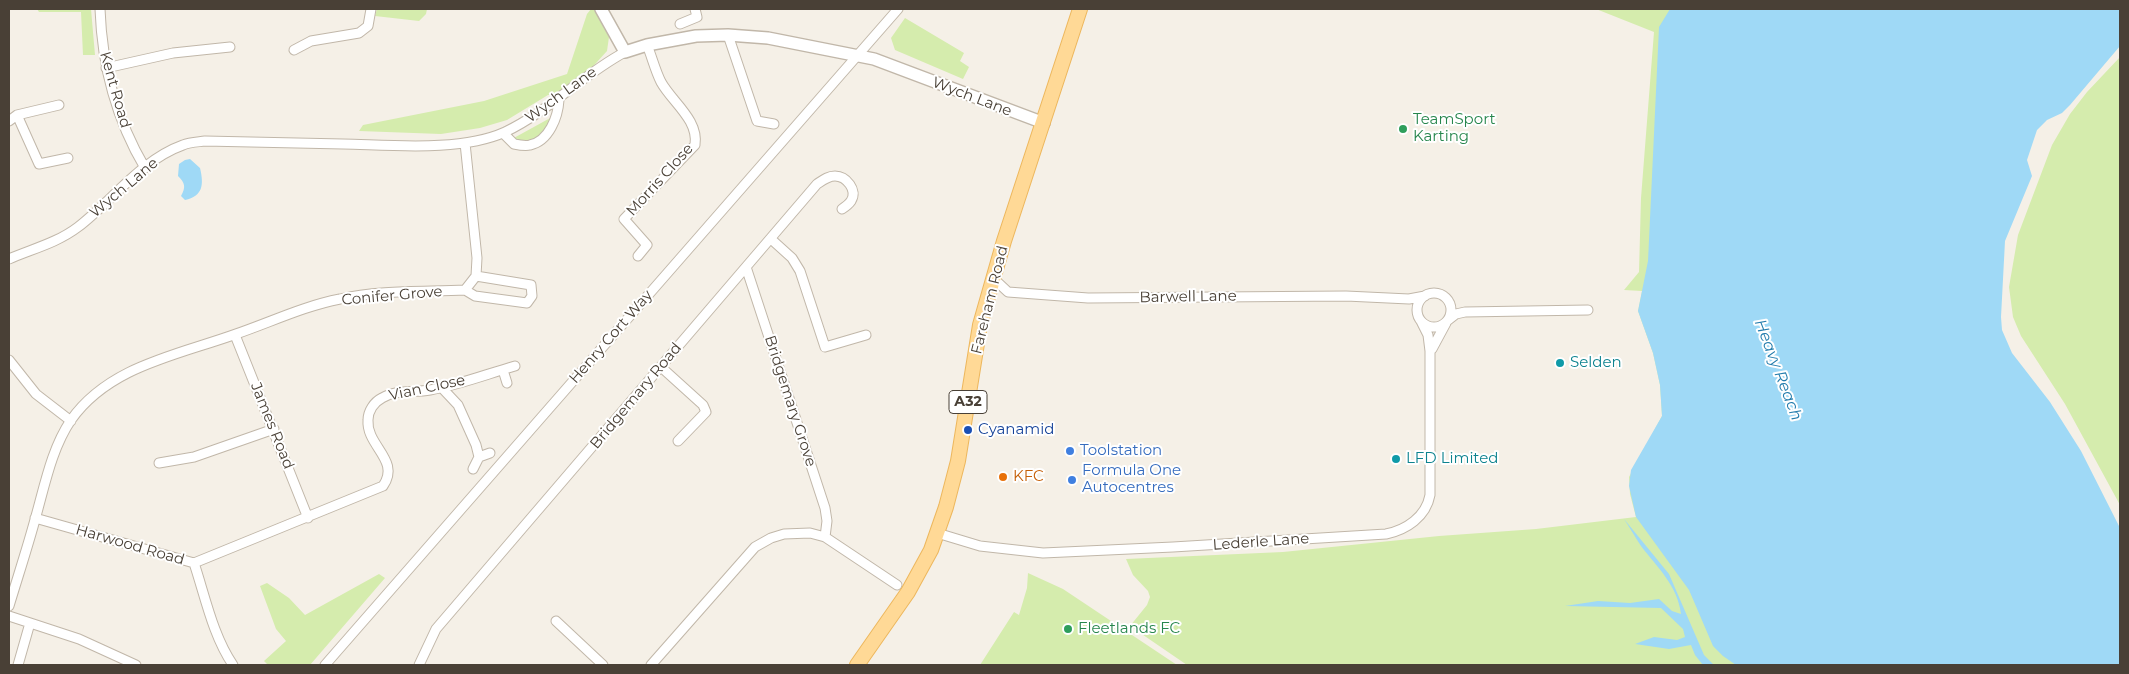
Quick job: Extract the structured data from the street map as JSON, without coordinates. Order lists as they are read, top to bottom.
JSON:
{
  "streets": {
    "main road": ["Fareham Road", "A32"],
    "street": [
      "Kent Road",
      "Wych Lane",
      "Morris Close",
      "Conifer Grove",
      "Barwell Lane",
      "Henry Cort Way",
      "Vian Close",
      "Bridgemary Road",
      "Bridgemary Grove",
      "James Road",
      "Lederle Lane",
      "Harwood Road"
    ]
  },
  "crossings": [
    ["Kent Road", "Wych Lane"],
    ["Wych Lane", "Morris Close"],
    ["Wych Lane", "Fareham Road"],
    ["Wych Lane", "Henry Cort Way"],
    ["Conifer Grove", "James Road"],
    ["Conifer Grove", "Harwood Road"],
    ["Barwell Lane", "Fareham Road"],
    ["Barwell Lane", "Lederle Lane"],
    ["Fareham Road", "Lederle Lane"],
    ["Vian Close", "James Road"],
    ["Vian Close", "Harwood Road"],
    ["Bridgemary Road", "Bridgemary Grove"],
    ["James Road", "Harwood Road"]
  ],
  "water": ["Heavy Reach"],
  "places": [
    "TeamSport Karting",
    "Selden",
    "Cyanamid",
    "Toolstation",
    "LFD Limited",
    "KFC",
    "Formula One Autocentres",
    "Fleetlands FC"
  ]
}
